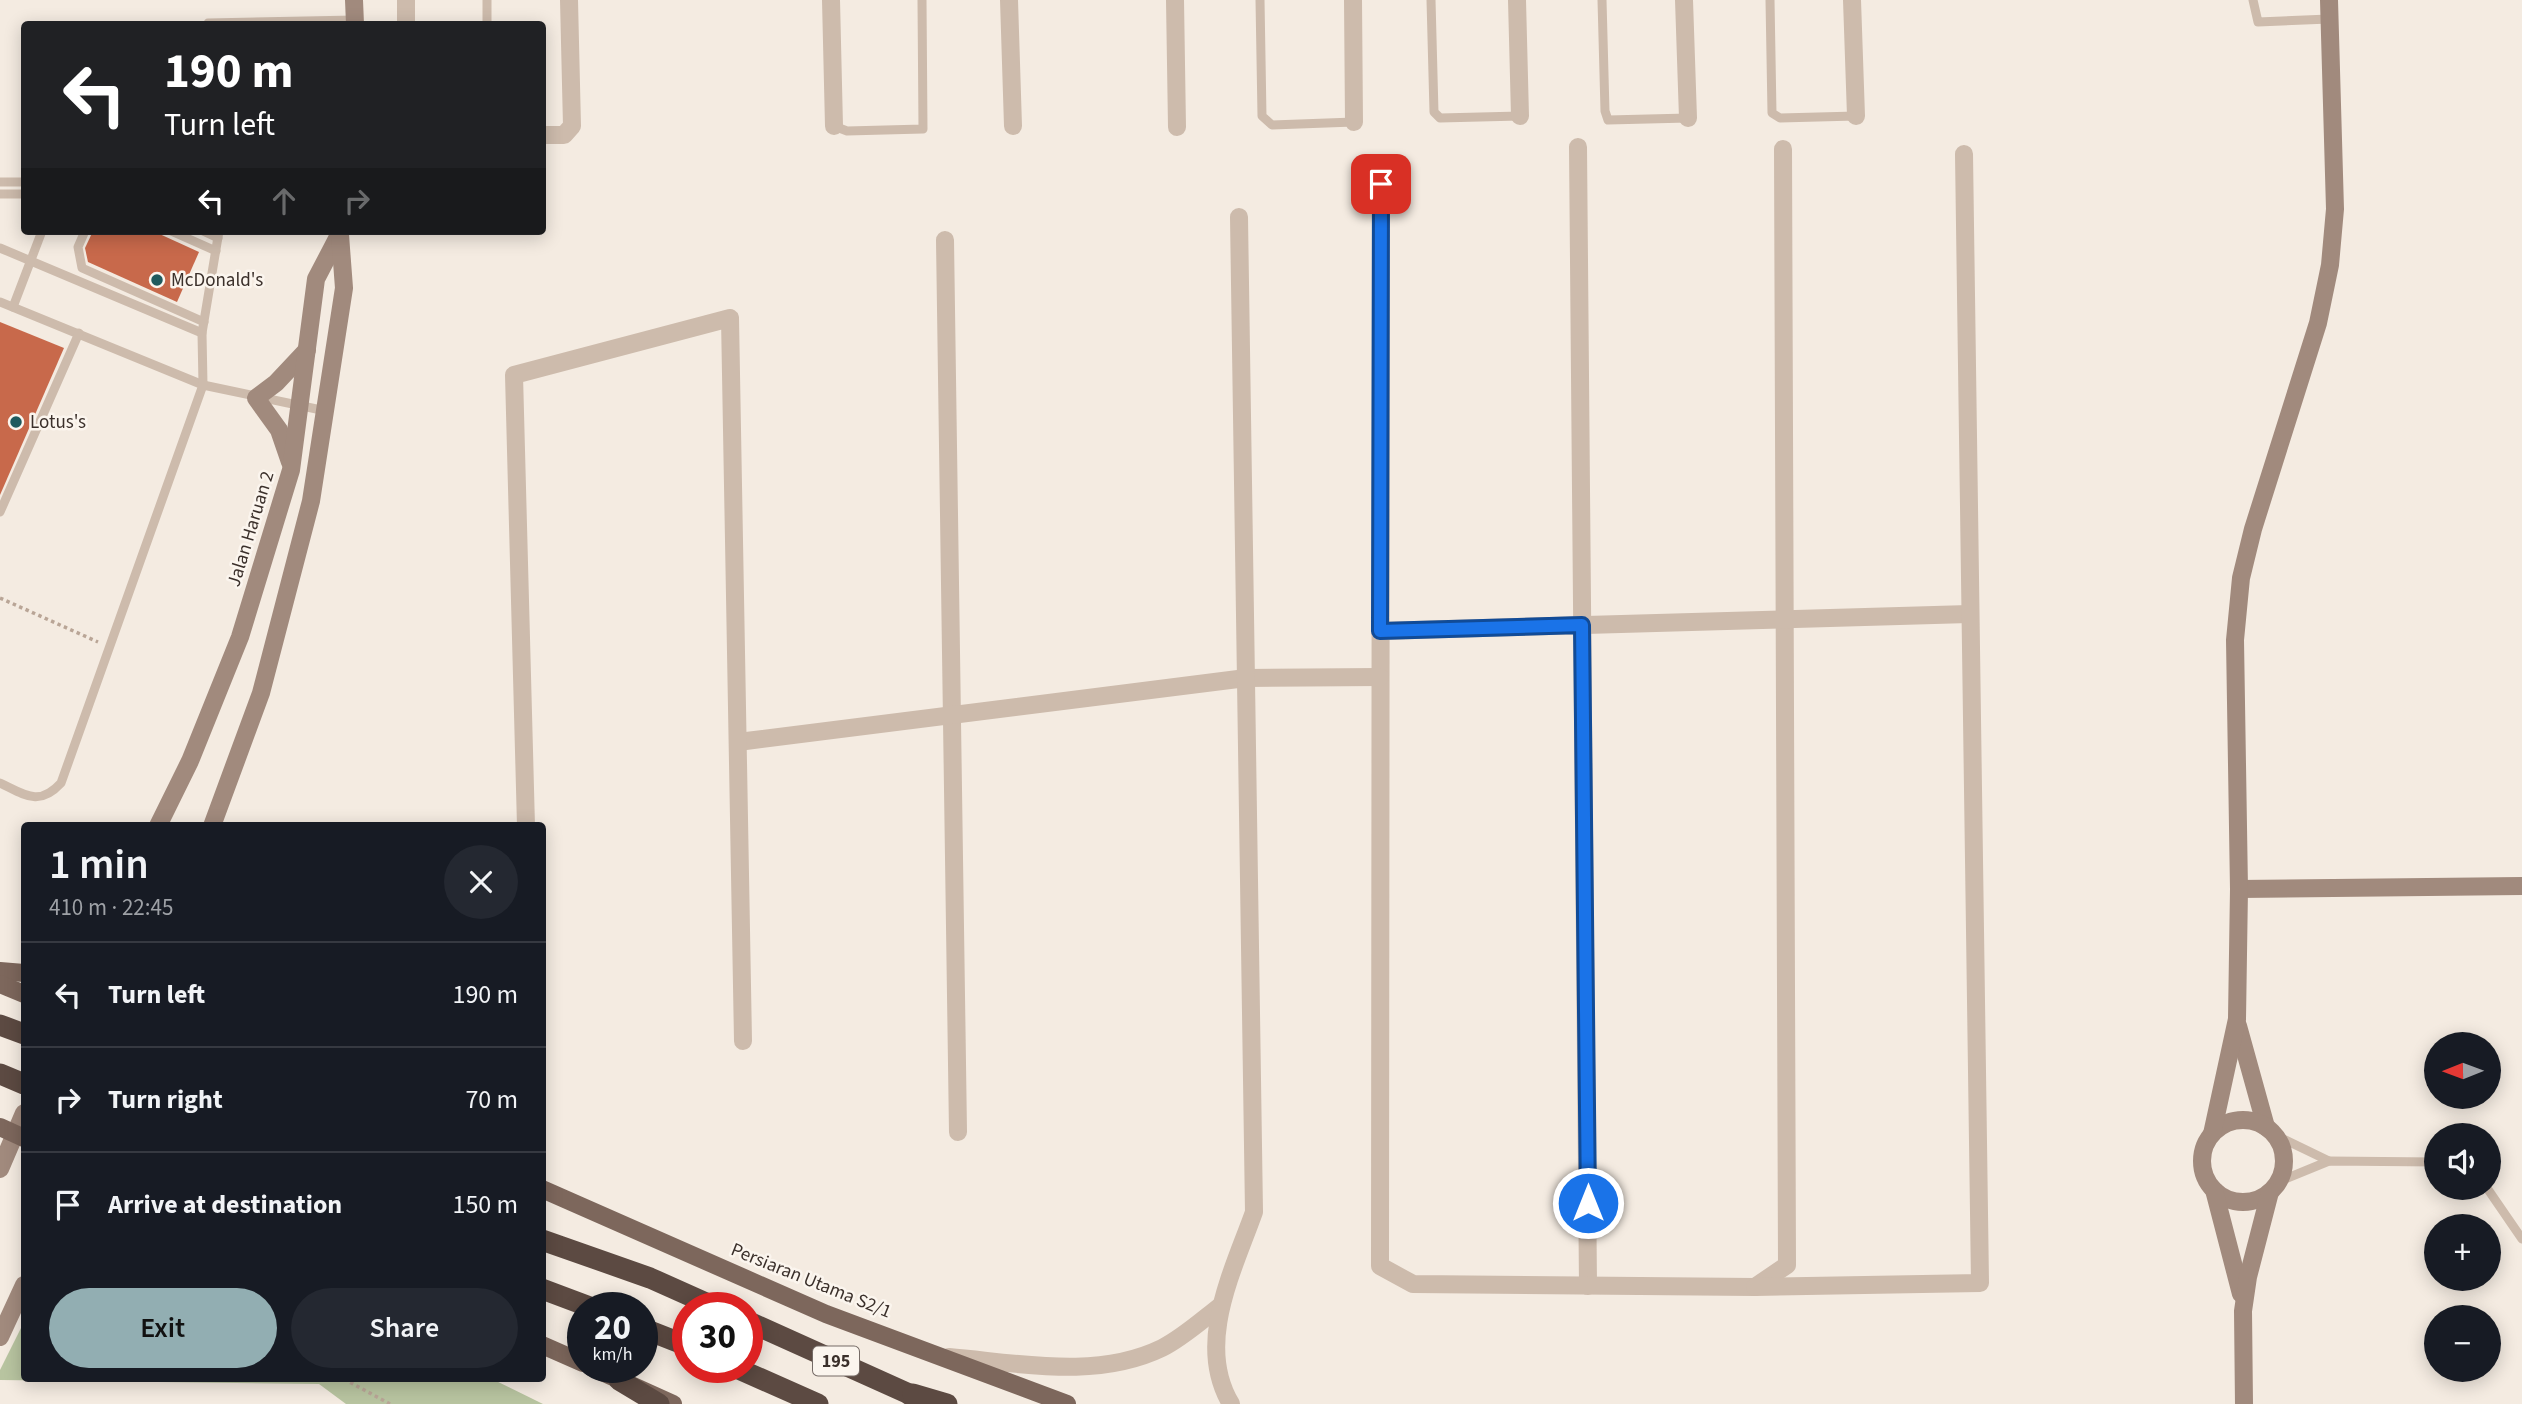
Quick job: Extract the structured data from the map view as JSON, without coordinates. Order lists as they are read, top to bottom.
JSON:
{
  "streets": {
    "highway": ["195"],
    "main road": ["Persiaran Utama S2/1"],
    "street": ["Jalan Haruan 2"]
  },
  "places": ["McDonald's", "Lotus's"],
  "north": "left",
  "page": {
    "turn": ["190 m", "Turn left"],
    "heading": ["1 min", "410 m · 22:45"],
    "list": [
      {
        "name": "Turn left",
        "value": "190 m"
      },
      {
        "name": "Turn right",
        "value": "70 m"
      },
      {
        "name": "Arrive at destination",
        "value": "150 m"
      }
    ],
    "map_buttons": ["+", "−"],
    "buttons": ["Exit", "Share"],
    "speed": "20 km/h",
    "limit": "30"
  }
}
